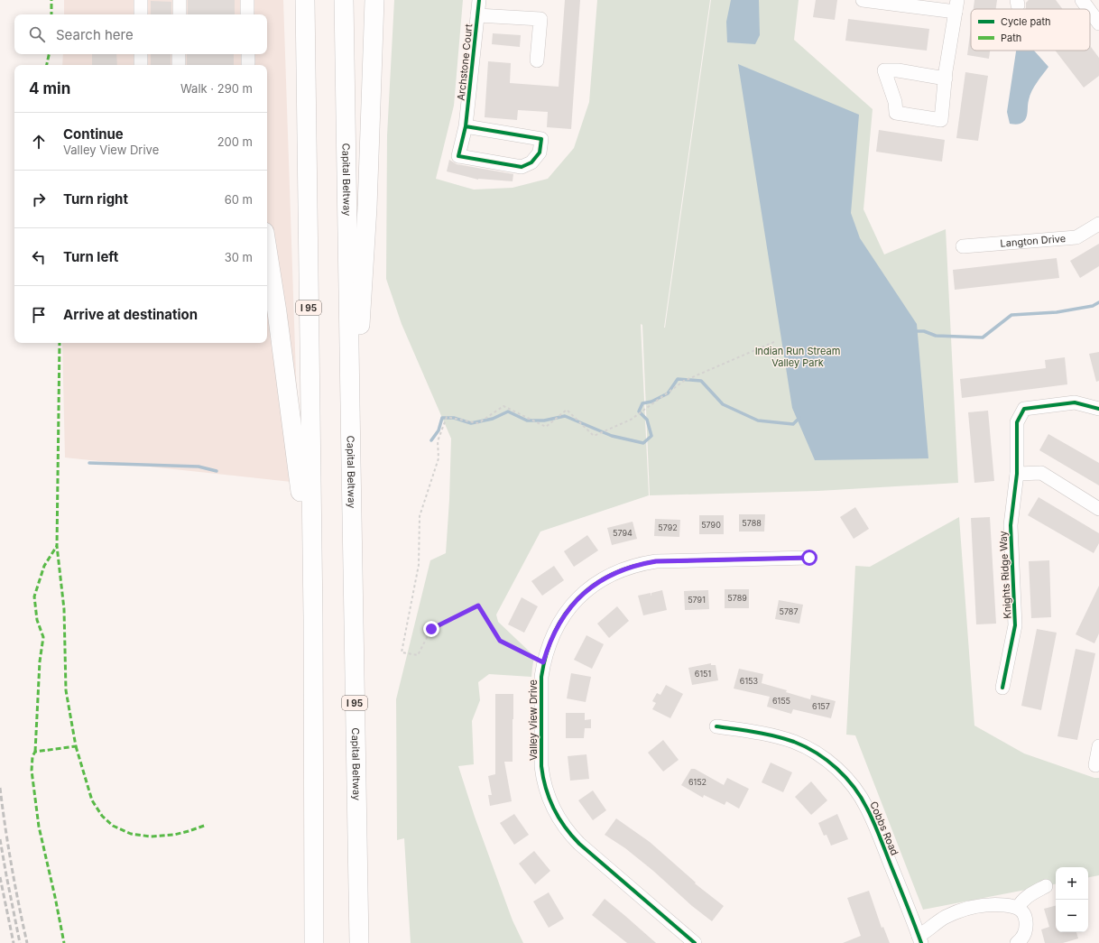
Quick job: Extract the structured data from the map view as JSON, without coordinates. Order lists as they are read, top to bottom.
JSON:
{
  "streets": {
    "highway": ["Capital Beltway", "I 95"],
    "street": [
      "Archstone Court",
      "Langton Drive",
      "Knights Ridge Way",
      "Valley View Drive",
      "Cobbs Road"
    ]
  },
  "parks": ["Indian Run Stream Valley Park"],
  "house_numbers": [
    "5788",
    "5790",
    "5792",
    "5794",
    "5789",
    "5791",
    "5787",
    "6151",
    "6153",
    "6155",
    "6157",
    "6152"
  ],
  "legend": ["Cycle path", "Path"],
  "page": {
    "search": "Search here",
    "heading": ["4 min", "Walk · 290 m"],
    "list": [
      ["Continue", "Valley View Drive", "200 m"],
      ["Turn right", "60 m"],
      ["Turn left", "30 m"],
      "Arrive at destination"
    ],
    "map_buttons": ["+", "−"]
  }
}
